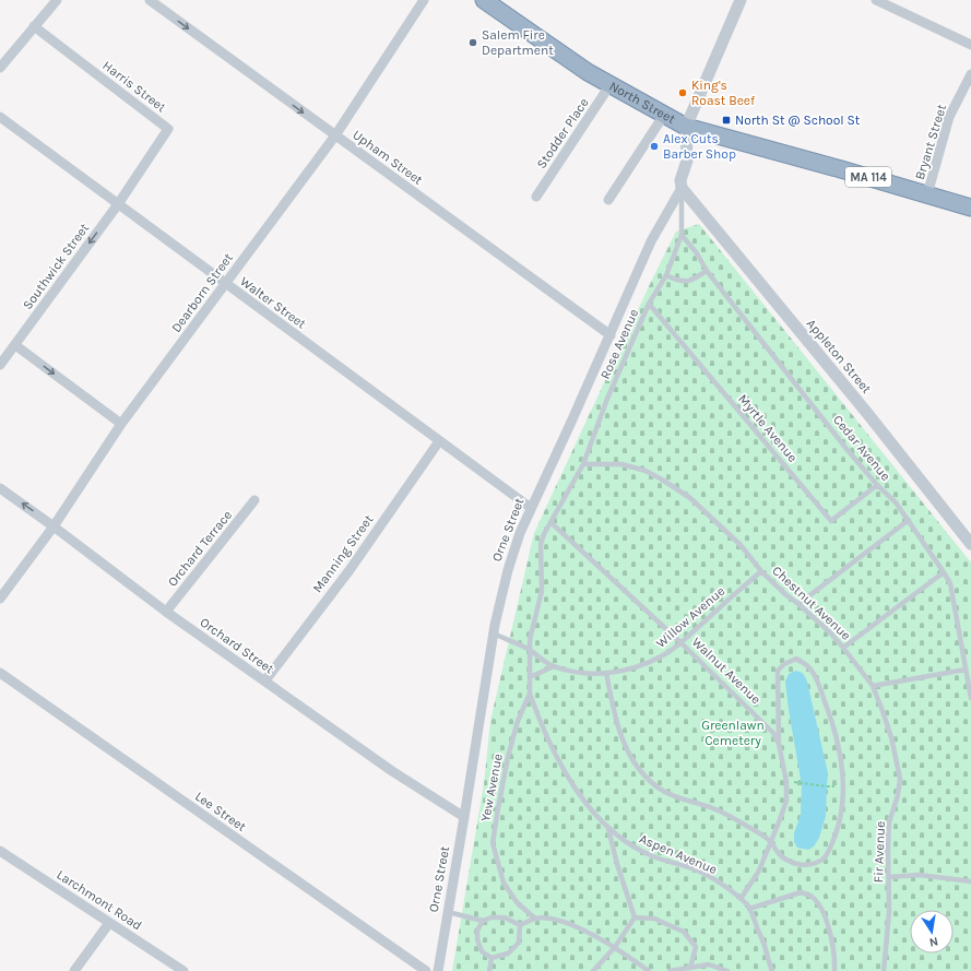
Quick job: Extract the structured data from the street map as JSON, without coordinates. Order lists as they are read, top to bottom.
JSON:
{
  "streets": {
    "highway": ["North Street", "MA 114"],
    "street": [
      "Harris Street",
      "Stodder Place",
      "Bryant Street",
      "Upham Street",
      "Southwick Street",
      "Dearborn Street",
      "Walter Street",
      "Appleton Street",
      "Orne Street",
      "Orchard Terrace",
      "Manning Street",
      "Orchard Street",
      "Lee Street",
      "Larchmont Road"
    ],
    "lane": [
      "Rose Avenue",
      "Myrtle Avenue",
      "Cedar Avenue",
      "Chestnut Avenue",
      "Willow Avenue",
      "Walnut Avenue",
      "Yew Avenue",
      "Fir Avenue",
      "Aspen Avenue"
    ]
  },
  "crossings": [
    ["Harris Street", "Southwick Street"],
    ["Harris Street", "Walter Street"],
    ["North Street", "Stodder Place"],
    ["North Street", "Bryant Street"],
    ["North Street", "Orne Street"],
    ["Upham Street", "Dearborn Street"],
    ["Upham Street", "Orne Street"],
    ["Southwick Street", "Walter Street"],
    ["Dearborn Street", "Walter Street"],
    ["Dearborn Street", "Orchard Street"],
    ["Walter Street", "Orne Street"],
    ["Walter Street", "Manning Street"],
    ["Rose Avenue", "Myrtle Avenue"],
    ["Rose Avenue", "Cedar Avenue"],
    ["Rose Avenue", "Chestnut Avenue"],
    ["Rose Avenue", "Walnut Avenue"],
    ["Rose Avenue", "Yew Avenue"],
    ["Appleton Street", "Orne Street"],
    ["Myrtle Avenue", "Cedar Avenue"],
    ["Orne Street", "Willow Avenue"],
    ["Orne Street", "Orchard Street"],
    ["Orchard Terrace", "Orchard Street"],
    ["Manning Street", "Orchard Street"],
    ["Chestnut Avenue", "Willow Avenue"],
    ["Chestnut Avenue", "Fir Avenue"],
    ["Willow Avenue", "Walnut Avenue"],
    ["Willow Avenue", "Yew Avenue"],
    ["Walnut Avenue", "Yew Avenue"],
    ["Walnut Avenue", "Aspen Avenue"],
    ["Yew Avenue", "Aspen Avenue"]
  ],
  "one_way": ["Upham Street", "Southwick Street"],
  "parks": ["Greenlawn Cemetery"],
  "places": {
    "other": ["Salem Fire Department", "King's Roast Beef", "Alex Cuts Barber Shop"],
    "transit": ["North St @ School St"]
  },
  "north": "bottom"
}
